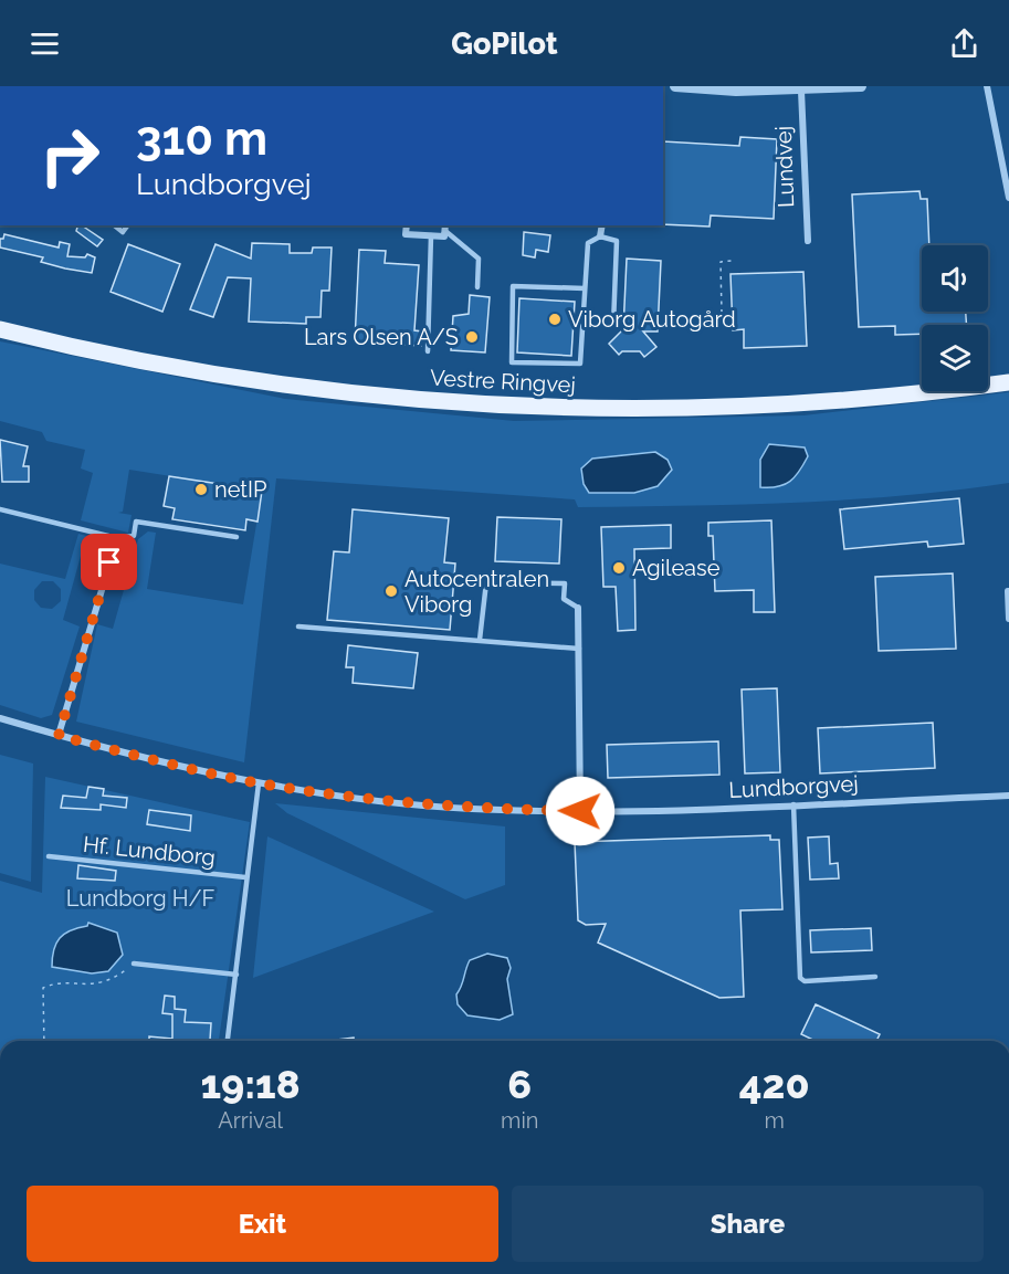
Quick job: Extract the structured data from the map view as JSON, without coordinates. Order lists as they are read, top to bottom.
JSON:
{
  "streets": {
    "main road": ["Vestre Ringvej"],
    "street": ["Lundvej", "Lundborgvej"],
    "lane": ["Hf. Lundborg"]
  },
  "parks": ["Lundborg H/F"],
  "places": [
    "Viborg Autogård",
    "Lars Olsen A/S",
    "netIP",
    "Agilease",
    "Autocentralen Viborg"
  ],
  "page": {
    "header": "GoPilot",
    "turn": ["310 m", "Lundborgvej"],
    "eta": [
      "19:18",
      "Arrival",
      "6",
      "min",
      "420",
      "m"
    ],
    "buttons": ["Exit", "Share"]
  }
}
